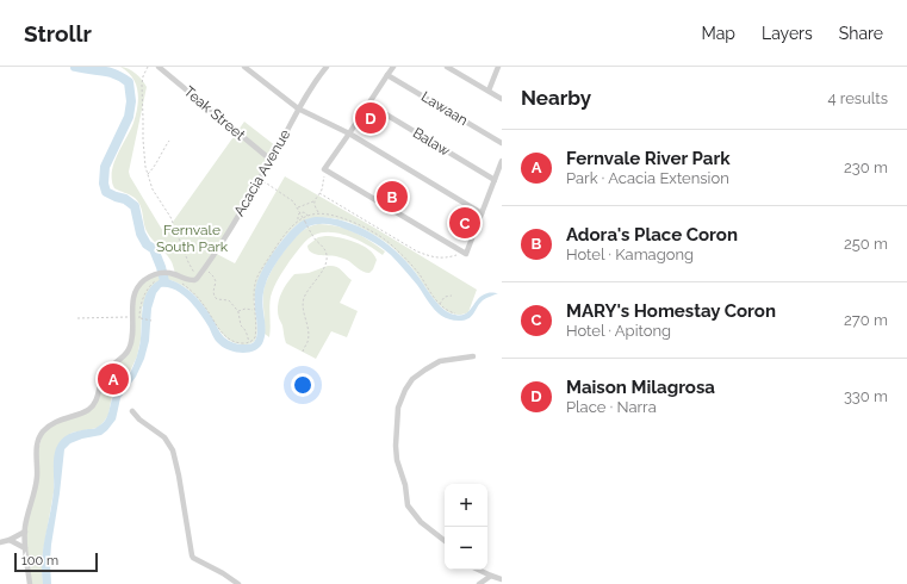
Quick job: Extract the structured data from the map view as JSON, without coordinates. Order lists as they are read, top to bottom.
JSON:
{
  "streets": {
    "street": [
      "Lawaan",
      "Teak Street",
      "Balaw",
      "Acacia Avenue"
    ]
  },
  "crossings": [
    ["Teak Street", "Acacia Avenue"]
  ],
  "parks": ["Fernvale South Park"],
  "scale_bar": "100 m",
  "page": {
    "header": "Strollr",
    "nav": ["Map", "Layers", "Share"],
    "heading": ["Nearby", "4 results"],
    "pins": [
      "D",
      "B",
      "C",
      "A"
    ],
    "list": [
      {
        "mark": "A",
        "name": "Fernvale River Park",
        "note": "Park · Acacia Extension",
        "value": "230 m"
      },
      {
        "mark": "B",
        "name": "Adora's Place Coron",
        "note": "Hotel · Kamagong",
        "value": "250 m"
      },
      {
        "mark": "C",
        "name": "MARY's Homestay Coron",
        "note": "Hotel · Apitong",
        "value": "270 m"
      },
      {
        "mark": "D",
        "name": "Maison Milagrosa",
        "note": "Place · Narra",
        "value": "330 m"
      }
    ],
    "map_buttons": ["+", "−"],
    "scale": "100 m"
  }
}
